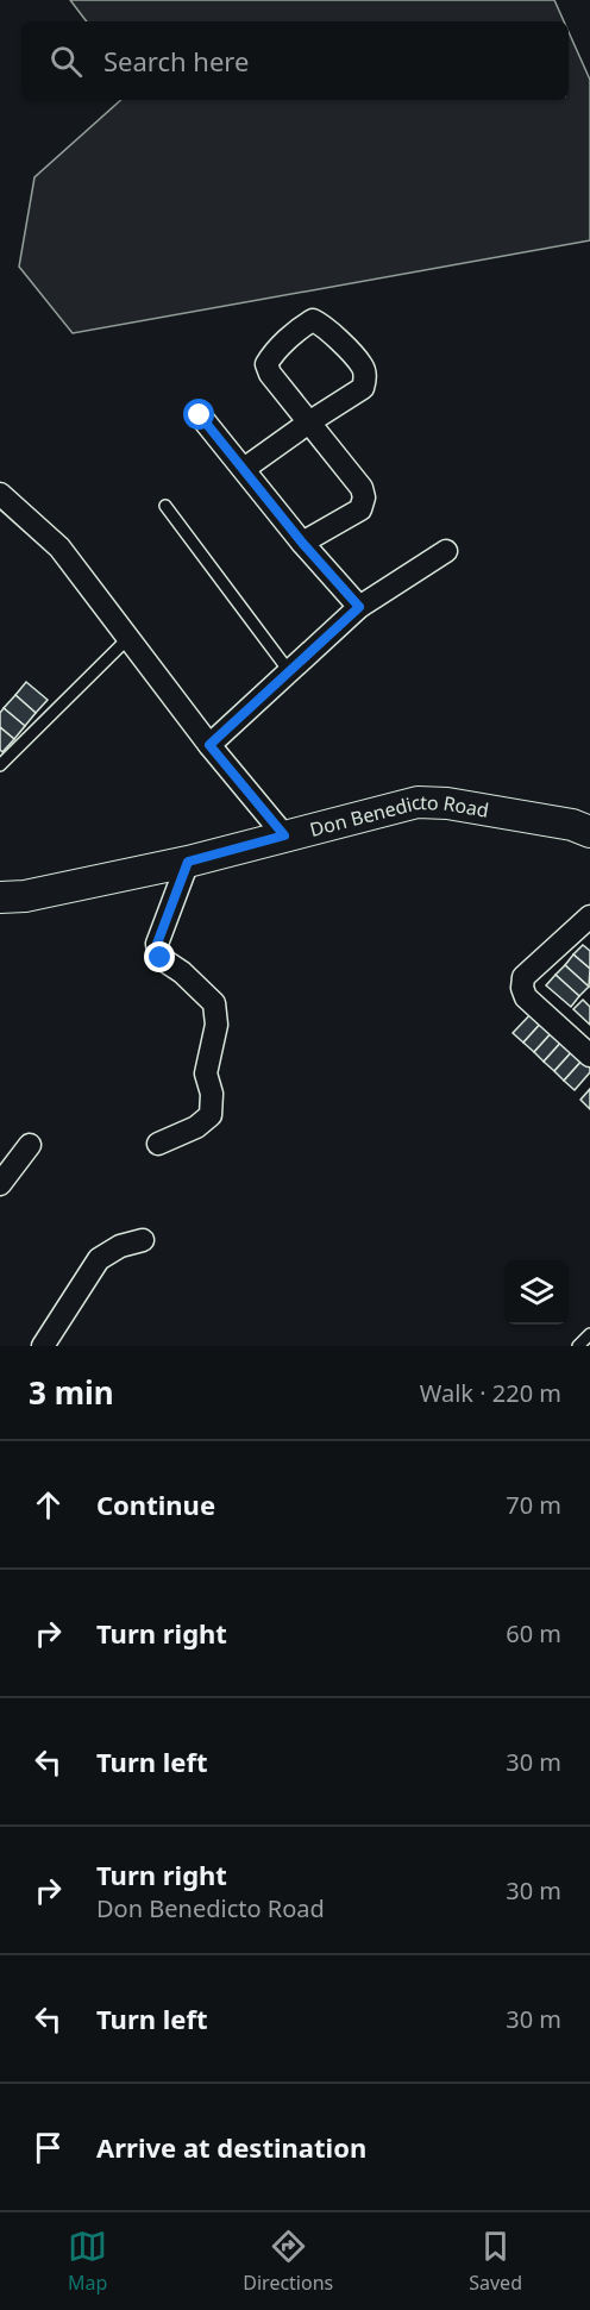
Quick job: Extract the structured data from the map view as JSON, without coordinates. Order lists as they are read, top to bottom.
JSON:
{
  "streets": {
    "street": ["Don Benedicto Road"]
  },
  "page": {
    "search": "Search here",
    "heading": ["3 min", "Walk · 220 m"],
    "list": [
      ["Continue", "70 m"],
      ["Turn right", "60 m"],
      ["Turn left", "30 m"],
      ["Turn right", "Don Benedicto Road", "30 m"],
      ["Turn left", "30 m"],
      "Arrive at destination"
    ],
    "nav": ["Map", "Directions", "Saved"]
  }
}
